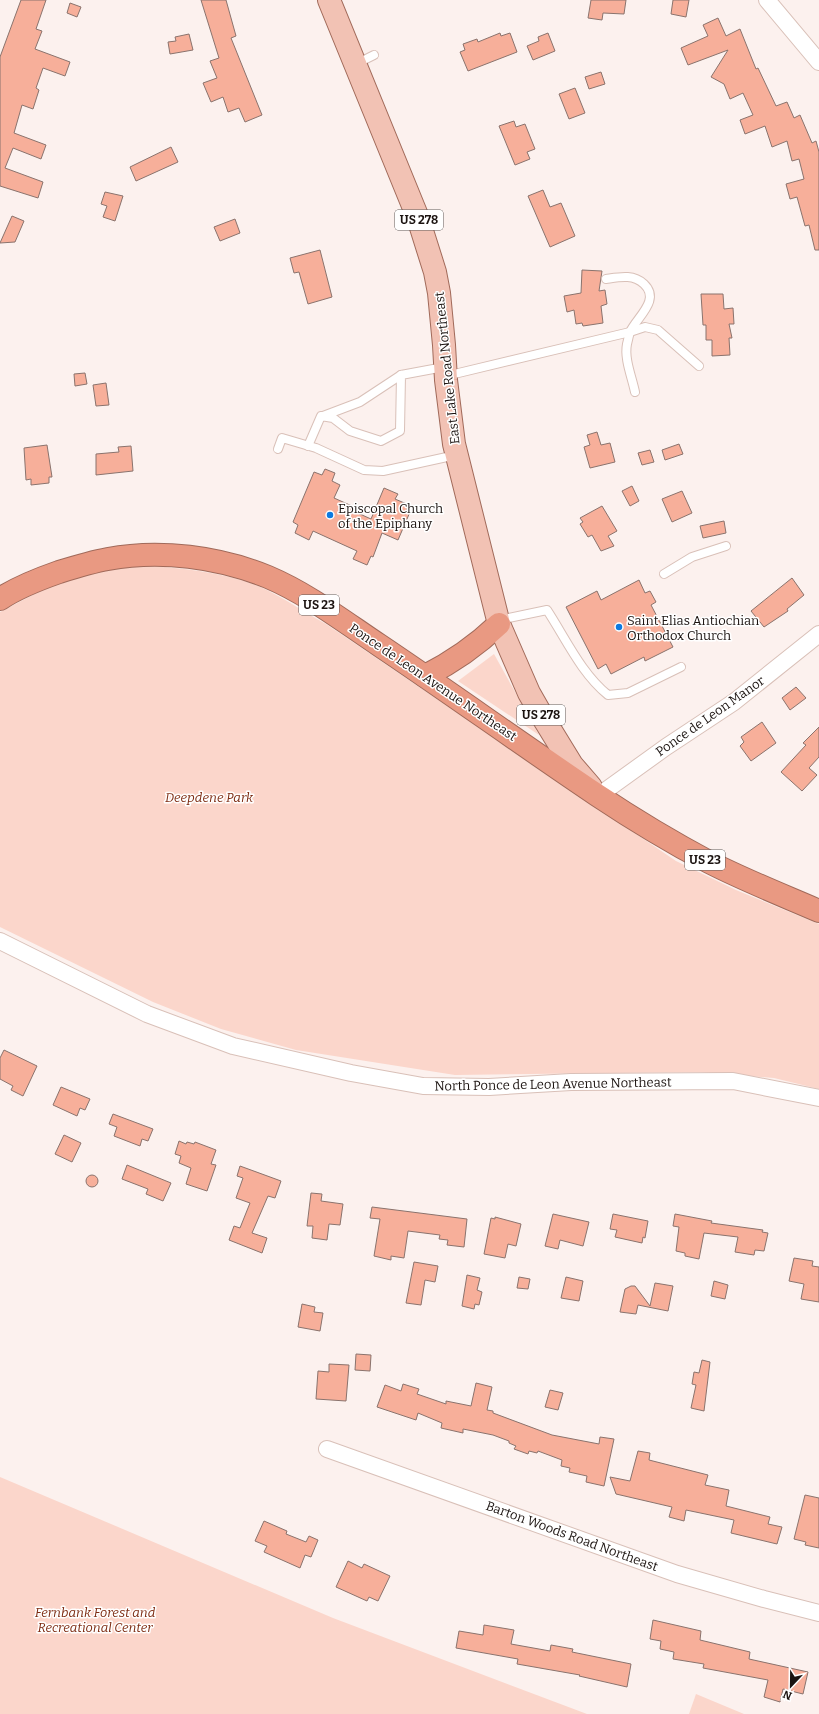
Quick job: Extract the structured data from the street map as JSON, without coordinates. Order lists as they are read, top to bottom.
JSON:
{
  "streets": {
    "highway": ["US 23", "Ponce de Leon Avenue Northeast"],
    "main road": ["US 278", "East Lake Road Northeast"],
    "street": ["Ponce de Leon Manor", "North Ponce de Leon Avenue Northeast", "Barton Woods Road Northeast"]
  },
  "crossings": [
    ["East Lake Road Northeast", "Ponce de Leon Avenue Northeast"],
    ["East Lake Road Northeast", "Ponce de Leon Manor"],
    ["Ponce de Leon Avenue Northeast", "Ponce de Leon Manor"]
  ],
  "parks": ["Deepdene Park", "Fernbank Forest and Recreational Center"],
  "places": ["Episcopal Church of the Epiphany", "Saint Elias Antiochian Orthodox Church"],
  "north": "bottom"
}
